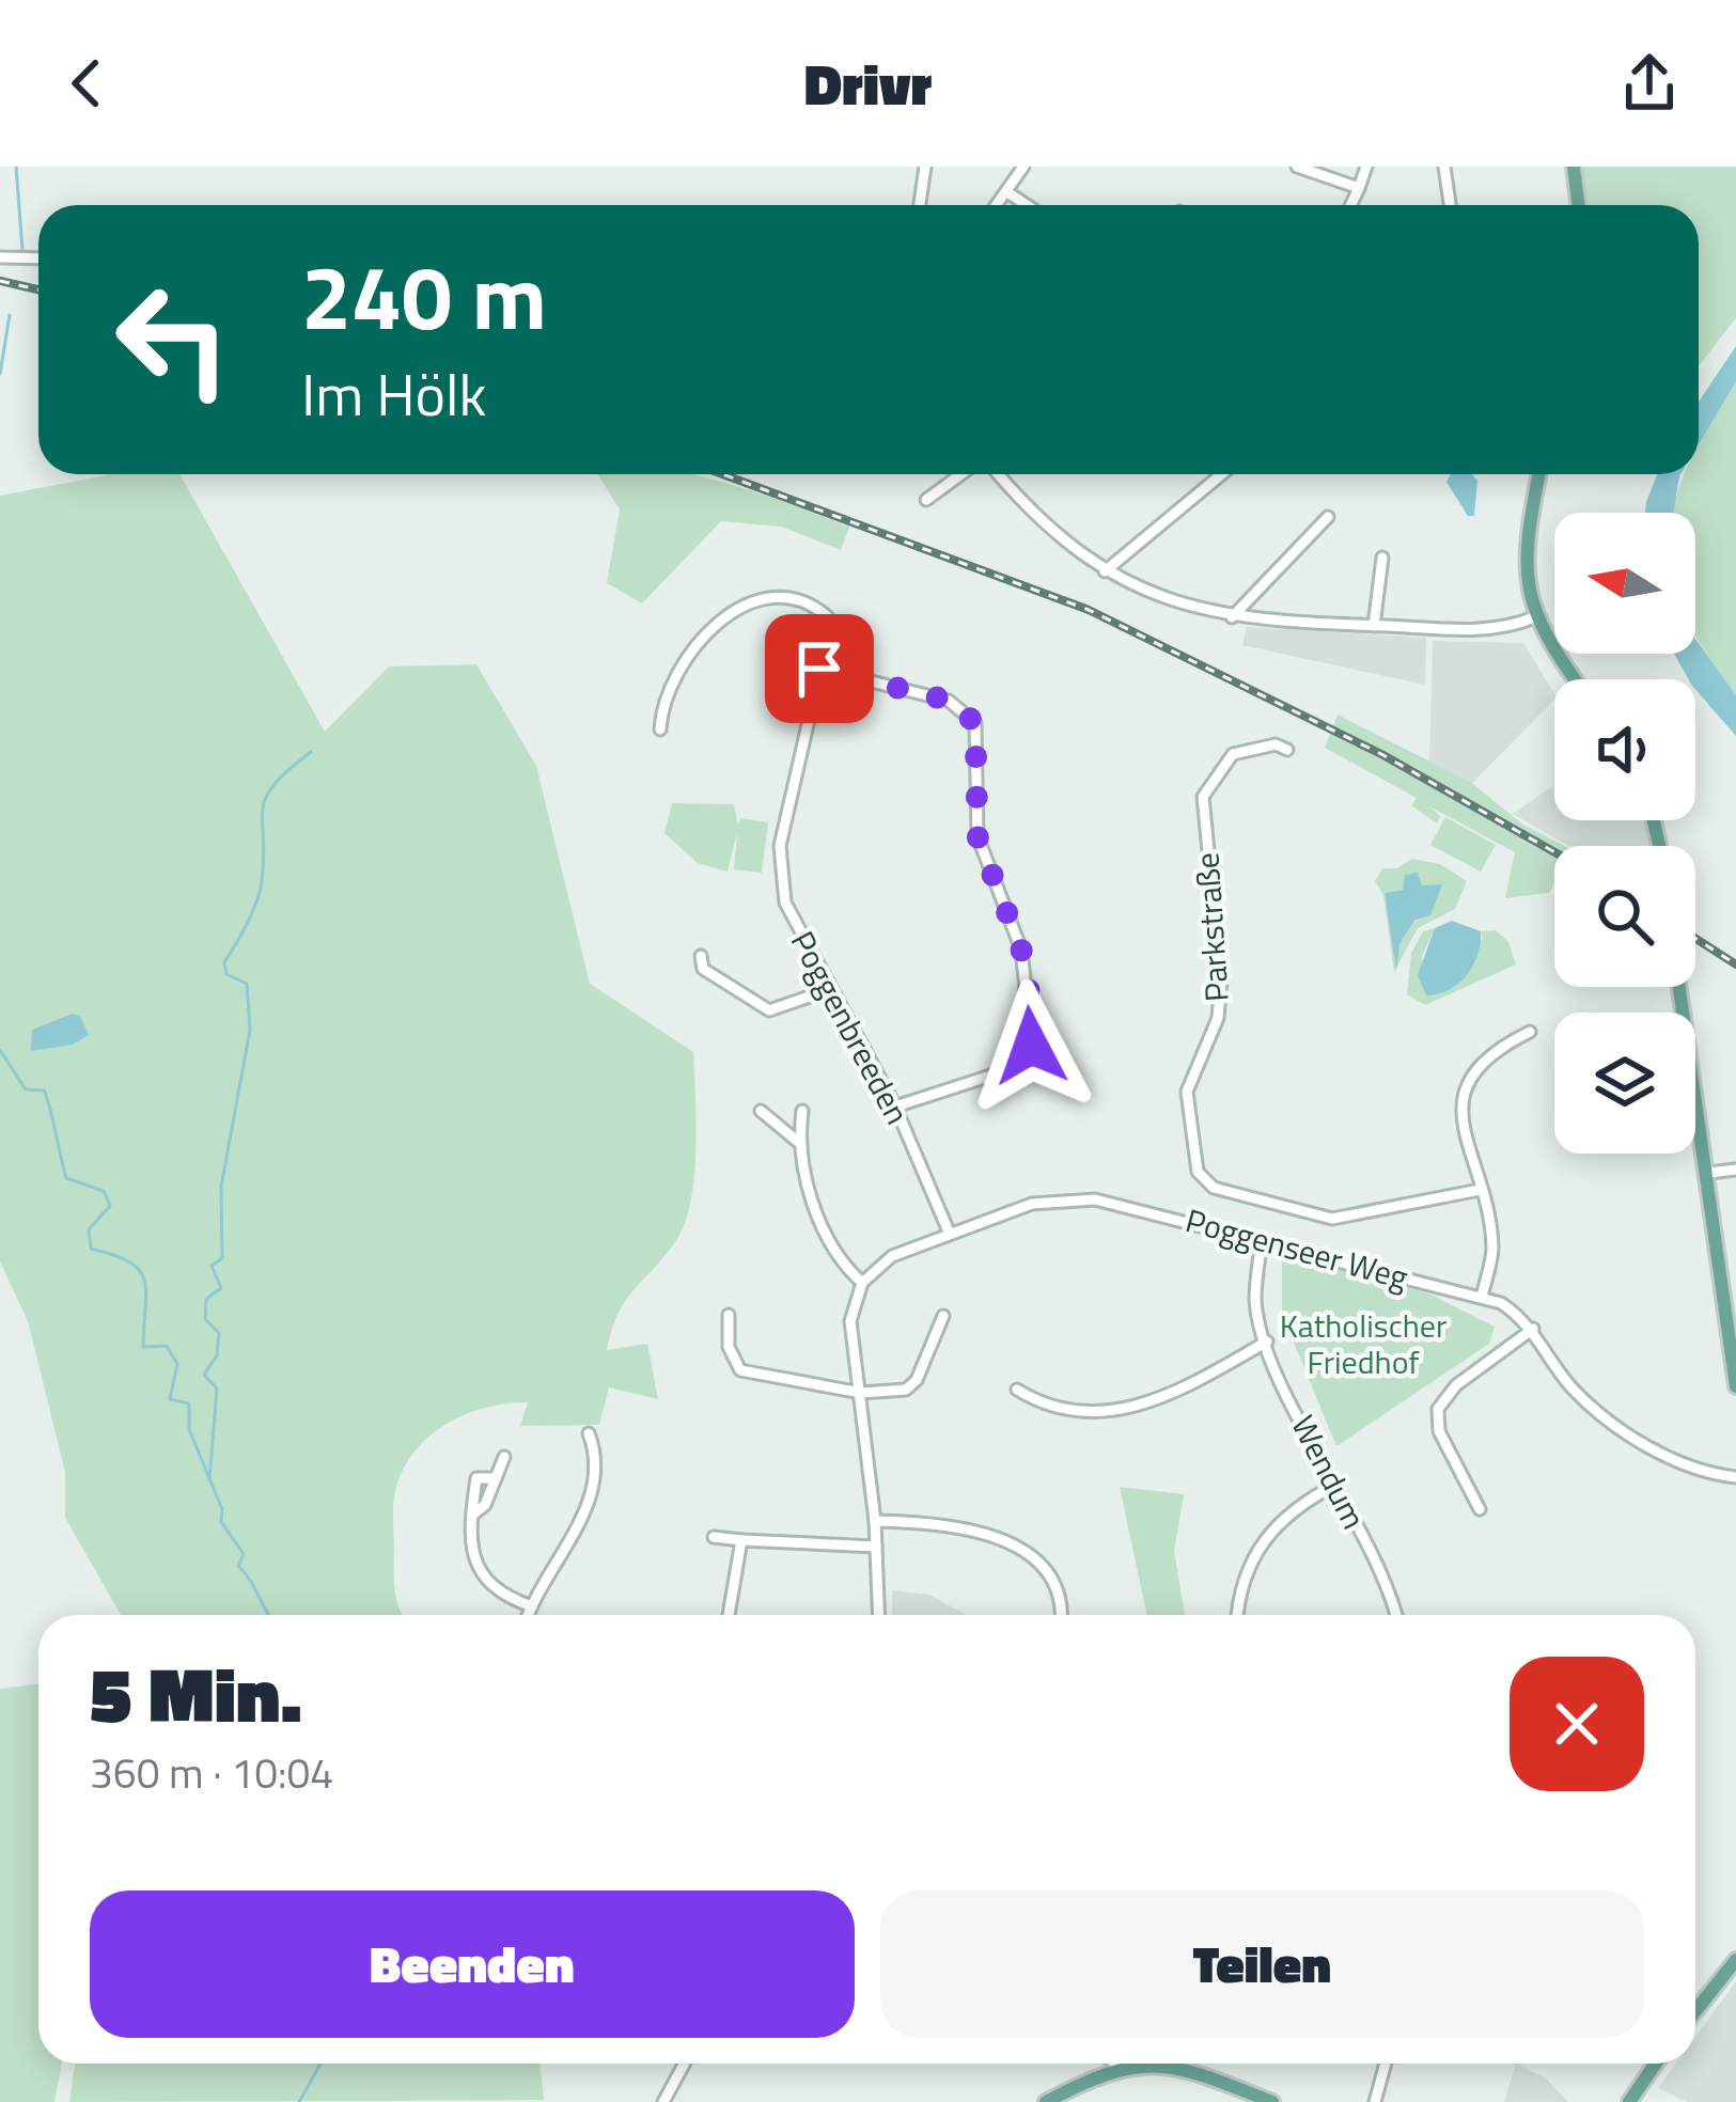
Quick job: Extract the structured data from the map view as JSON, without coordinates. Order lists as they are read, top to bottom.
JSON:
{
  "streets": {
    "street": [
      "Parkstraße",
      "Poggenbreeden",
      "Poggenseer Weg",
      "Wendum"
    ]
  },
  "crossings": [
    ["Poggenbreeden", "Poggenseer Weg"],
    ["Poggenseer Weg", "Wendum"]
  ],
  "parks": ["Katholischer Friedhof"],
  "north": "left",
  "page": {
    "header": "Drivr",
    "turn": ["240 m", "Im Hölk"],
    "heading": ["5 Min.", "360 m · 10:04"],
    "buttons": ["Beenden", "Teilen"]
  }
}
